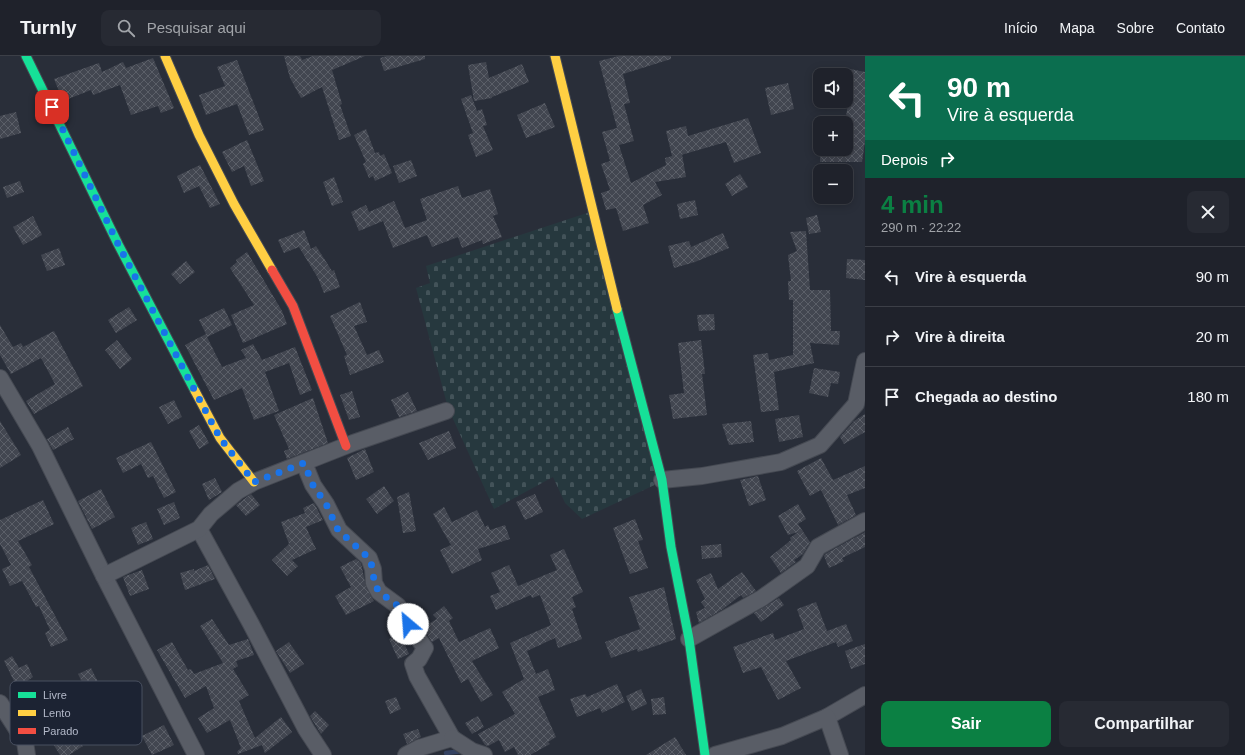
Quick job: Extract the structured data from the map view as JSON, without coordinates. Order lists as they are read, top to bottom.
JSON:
{
  "legend": ["Livre", "Lento", "Parado"],
  "page": {
    "header": "Turnly",
    "search": "Pesquisar aqui",
    "nav": [
      "Início",
      "Mapa",
      "Sobre",
      "Contato"
    ],
    "turn": ["90 m", "Vire à esquerda"],
    "map_buttons": ["+", "−"],
    "then": "Depois",
    "heading": ["4 min", "290 m · 22:22"],
    "list": [
      {
        "name": "Vire à esquerda",
        "value": "90 m"
      },
      {
        "name": "Vire à direita",
        "value": "20 m"
      },
      {
        "name": "Chegada ao destino",
        "value": "180 m"
      }
    ],
    "buttons": ["Sair", "Compartilhar"]
  }
}
